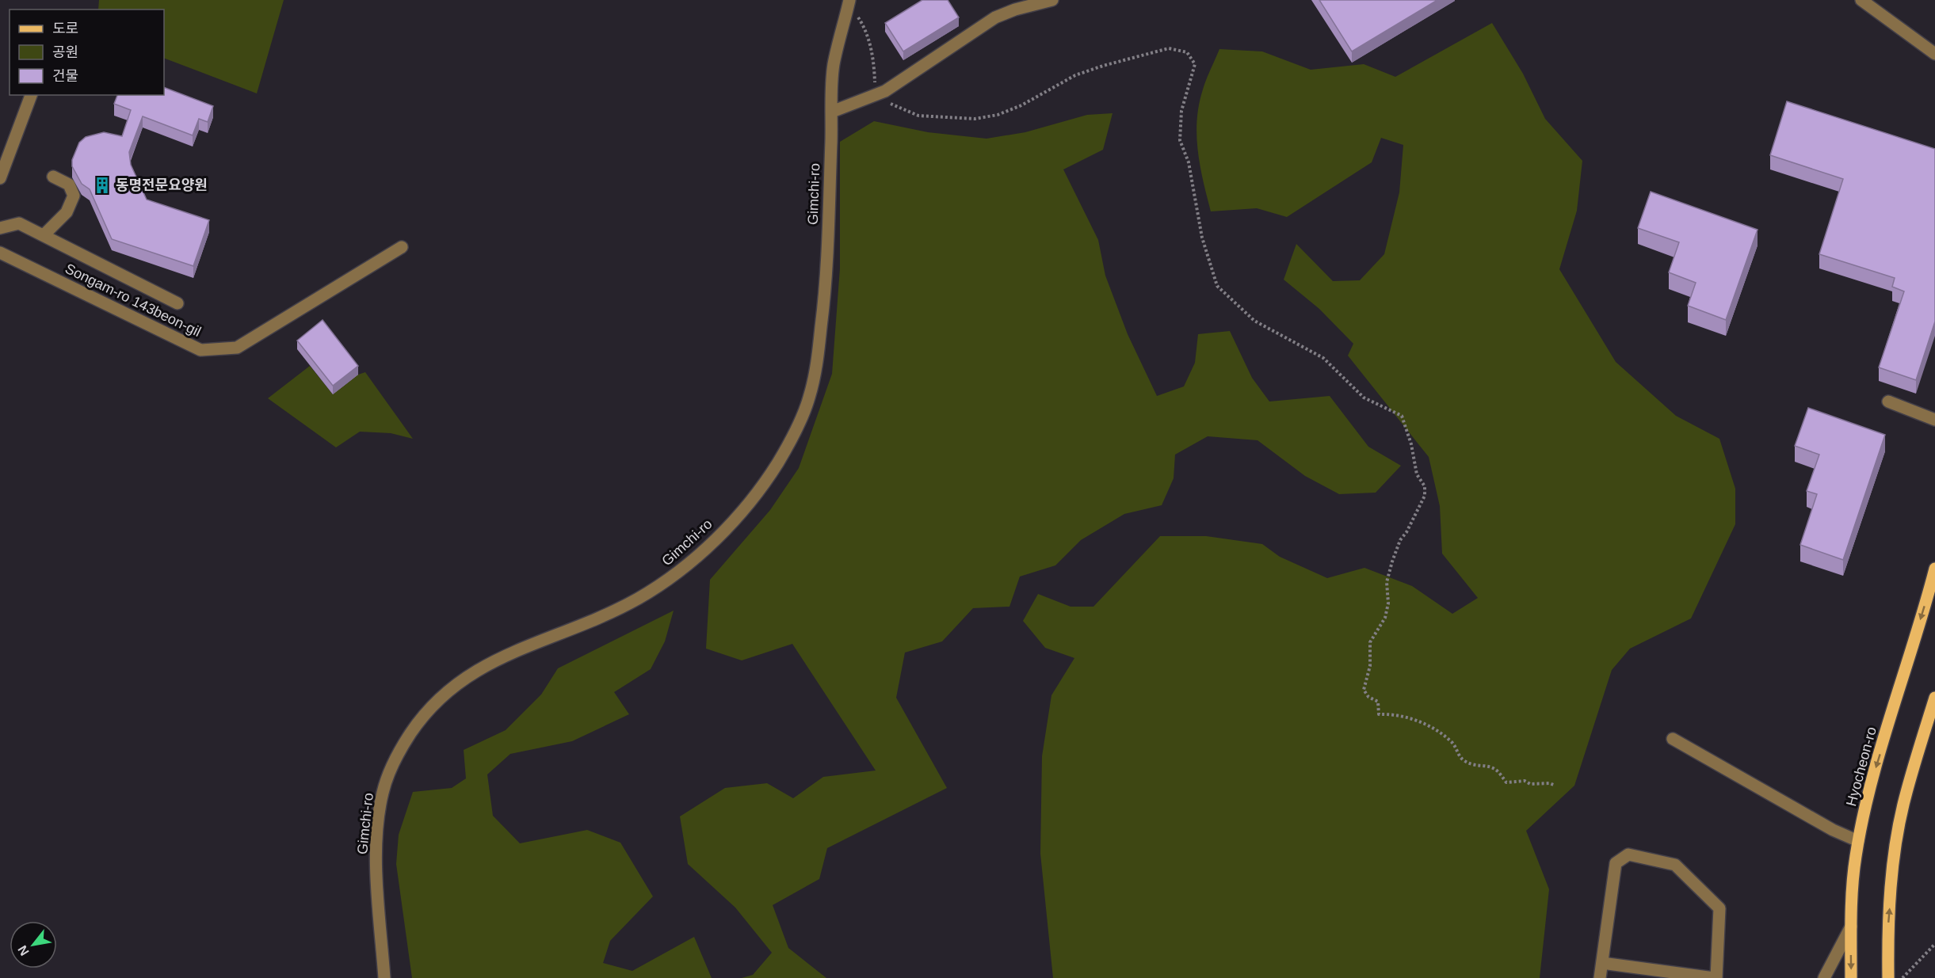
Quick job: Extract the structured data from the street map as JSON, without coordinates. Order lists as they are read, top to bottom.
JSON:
{
  "streets": {
    "main road": ["Hyocheon-ro"],
    "street": ["Gimchi-ro", "Songam-ro 143beon-gil"]
  },
  "places": {
    "building": ["동명전문요양원"]
  },
  "legend": ["도로", "공원", "건물"],
  "north": "bottom left"
}
